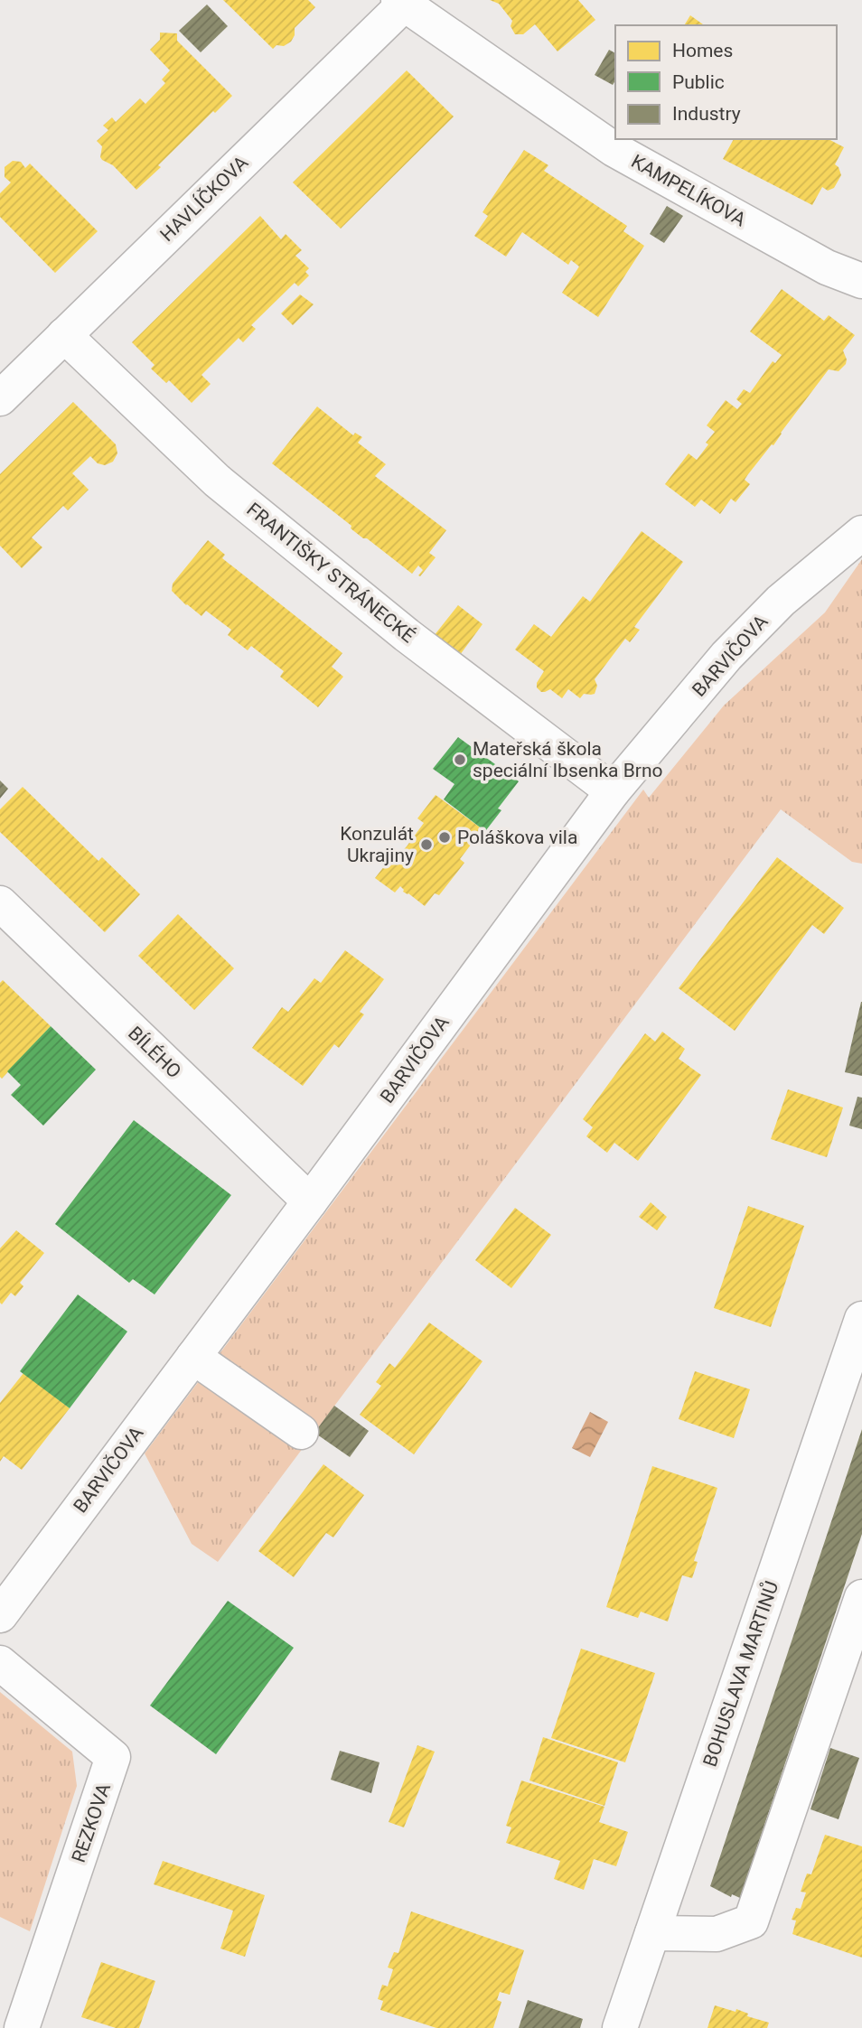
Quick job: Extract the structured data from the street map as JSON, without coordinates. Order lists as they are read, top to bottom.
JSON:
{
  "streets": {
    "street": [
      "KAMPELÍKOVA",
      "HAVLÍČKOVA",
      "FRANTIŠKY STRÁNECKÉ",
      "BARVIČOVA",
      "BÍLÉHO",
      "BOHUSLAVA MARTINŮ",
      "REZKOVA"
    ]
  },
  "crossings": [
    ["KAMPELÍKOVA", "HAVLÍČKOVA"],
    ["HAVLÍČKOVA", "FRANTIŠKY STRÁNECKÉ"],
    ["FRANTIŠKY STRÁNECKÉ", "BARVIČOVA"],
    ["BARVIČOVA", "BÍLÉHO"]
  ],
  "places": ["Mateřská škola speciální Ibsenka Brno", "Poláškova vila", "Konzulát Ukrajiny"],
  "legend": ["Homes", "Public", "Industry"]
}
